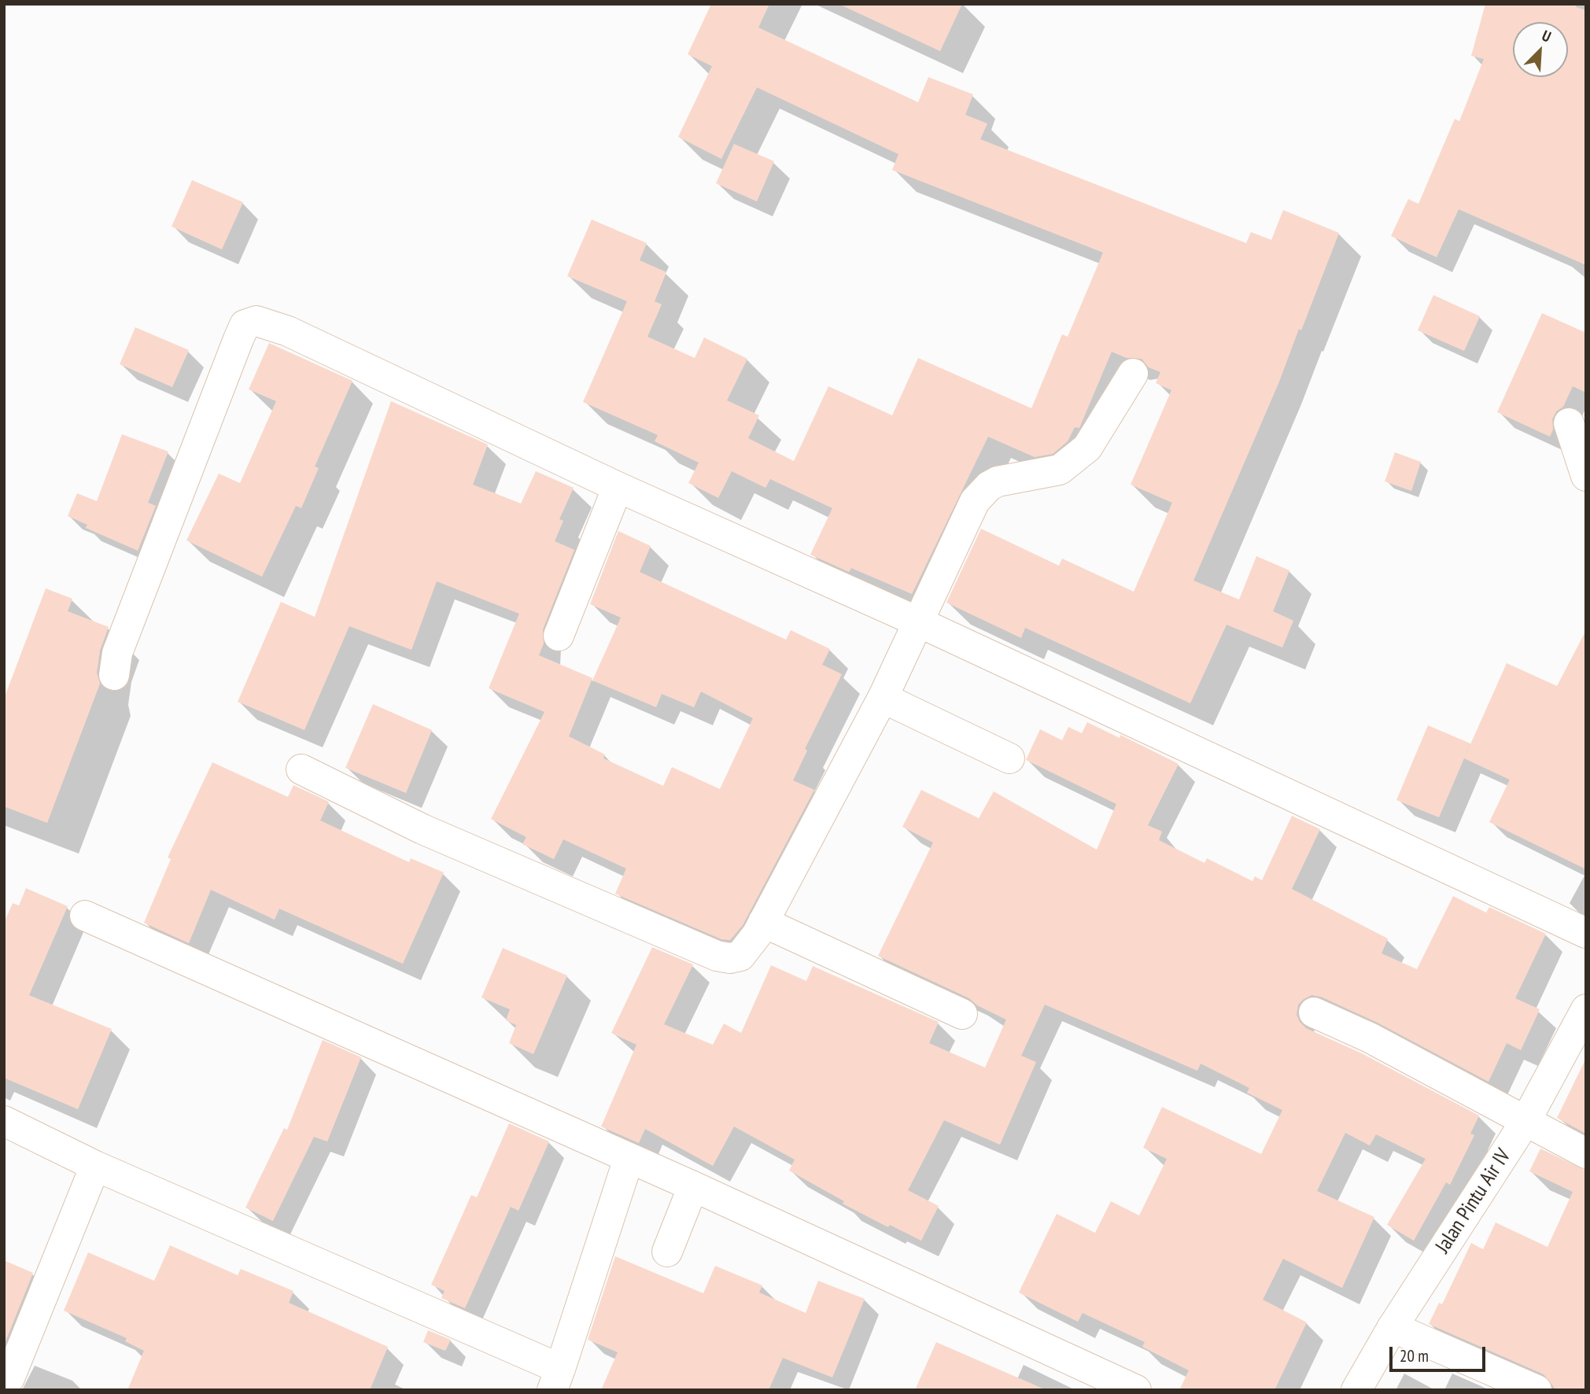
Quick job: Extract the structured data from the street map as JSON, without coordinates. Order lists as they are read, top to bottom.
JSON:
{
  "streets": {
    "street": ["Jalan Pintu Air IV"]
  },
  "scale_bar": "20 m",
  "north": "top right"
}
